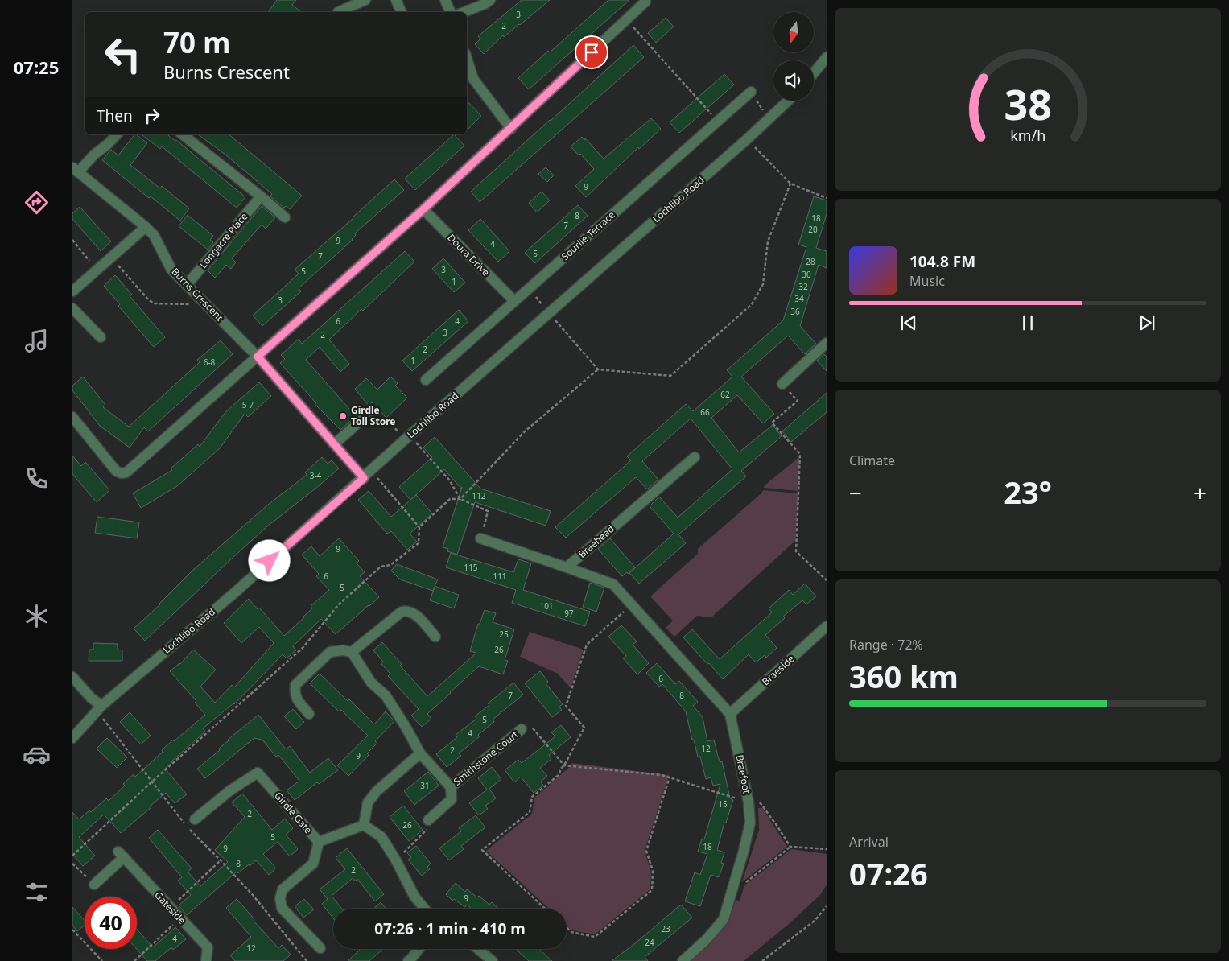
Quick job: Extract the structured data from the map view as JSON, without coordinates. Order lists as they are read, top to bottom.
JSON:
{
  "streets": {
    "street": [
      "Lochlibo Road",
      "Sourlie Terrace",
      "Longacre Place",
      "Doura Drive",
      "Burns Crescent",
      "Braehead",
      "Braeside",
      "Smithstone Court",
      "Braefoot",
      "Girdle Gate",
      "Gateside"
    ]
  },
  "crossings": [
    ["Lochlibo Road", "Burns Crescent"],
    ["Sourlie Terrace", "Doura Drive"],
    ["Longacre Place", "Burns Crescent"],
    ["Braeside", "Braefoot"]
  ],
  "places": ["Girdle Toll Store"],
  "house_numbers": [
    "3",
    "2",
    "9",
    "8",
    "18",
    "7",
    "20",
    "9",
    "4",
    "5",
    "7",
    "28",
    "3",
    "5",
    "30",
    "1",
    "32",
    "34",
    "3",
    "36",
    "6",
    "4",
    "3",
    "2",
    "2",
    "1",
    "6-8",
    "62",
    "5-7",
    "66",
    "3-4",
    "112",
    "9",
    "115",
    "6",
    "111",
    "5",
    "101",
    "97",
    "25",
    "26",
    "6",
    "7",
    "8",
    "5",
    "4",
    "12",
    "2",
    "9",
    "31",
    "15",
    "2",
    "26",
    "5",
    "18",
    "9",
    "8",
    "2",
    "9",
    "23",
    "4",
    "24",
    "12"
  ],
  "north": "bottom",
  "page": {
    "tabs": "07:25",
    "turn": ["70 m", "Burns Crescent"],
    "then": "Then",
    "song": ["104.8 FM", "Music"],
    "tile": [
      "Climate",
      ["Range · 72%", "360 km"],
      ["Arrival", "07:26"]
    ],
    "heat": ["−", "23°", "+"],
    "limit": "40",
    "trip": "07:26 · 1 min · 410 m",
    "gauge": ["38", "km/h"]
  }
}
